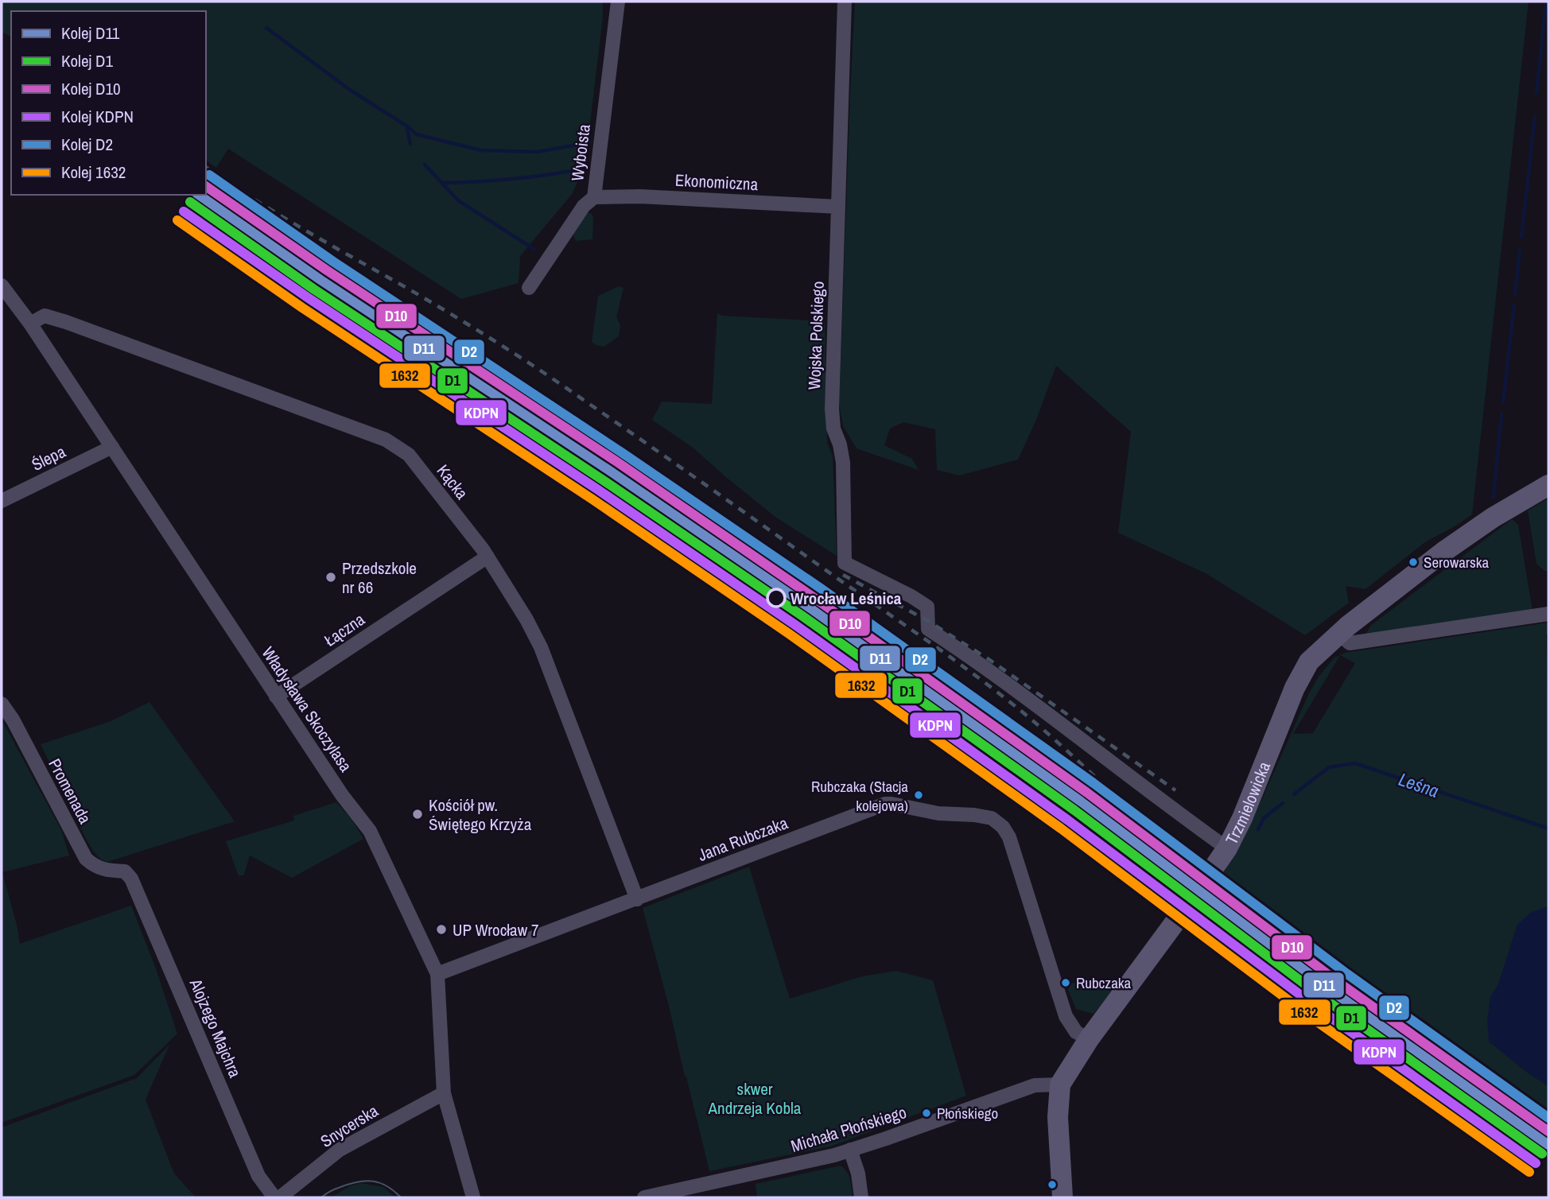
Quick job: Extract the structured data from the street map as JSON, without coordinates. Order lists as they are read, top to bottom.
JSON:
{
  "streets": {
    "street": [
      "Wyboista",
      "Ekonomiczna",
      "Wojska Polskiego",
      "Ślepa",
      "Kącka",
      "Łączna",
      "Władysława Skoczylasa",
      "Promenada",
      "Trzmielowicka",
      "Jana Rubczaka",
      "Alojzego Majchra",
      "Snycerska",
      "Michała Płońskiego"
    ]
  },
  "crossings": [
    ["Wyboista", "Ekonomiczna"],
    ["Ekonomiczna", "Wojska Polskiego"],
    ["Wojska Polskiego", "Trzmielowicka"],
    ["Ślepa", "Władysława Skoczylasa"],
    ["Kącka", "Łączna"],
    ["Kącka", "Władysława Skoczylasa"],
    ["Kącka", "Jana Rubczaka"],
    ["Łączna", "Władysława Skoczylasa"],
    ["Władysława Skoczylasa", "Jana Rubczaka"],
    ["Władysława Skoczylasa", "Snycerska"],
    ["Promenada", "Alojzego Majchra"],
    ["Trzmielowicka", "Jana Rubczaka"],
    ["Trzmielowicka", "Michała Płońskiego"]
  ],
  "water": ["Leśna"],
  "parks": ["skwer Andrzeja Kobla"],
  "places": [
    "Serowarska",
    "Przedszkole nr 66",
    "Wrocław Leśnica",
    "Rubczaka (Stacja kolejowa)",
    "Kościół pw. Świętego Krzyża",
    "UP Wrocław 7",
    "Rubczaka",
    "Płońskiego"
  ],
  "lines": [
    "rail line D2",
    "rail line D10",
    "rail line D11",
    "rail line D1",
    "rail line KDPN",
    "rail line 1632"
  ],
  "legend": [
    "Kolej D11",
    "Kolej D1",
    "Kolej D10",
    "Kolej KDPN",
    "Kolej D2",
    "Kolej 1632"
  ]
}
